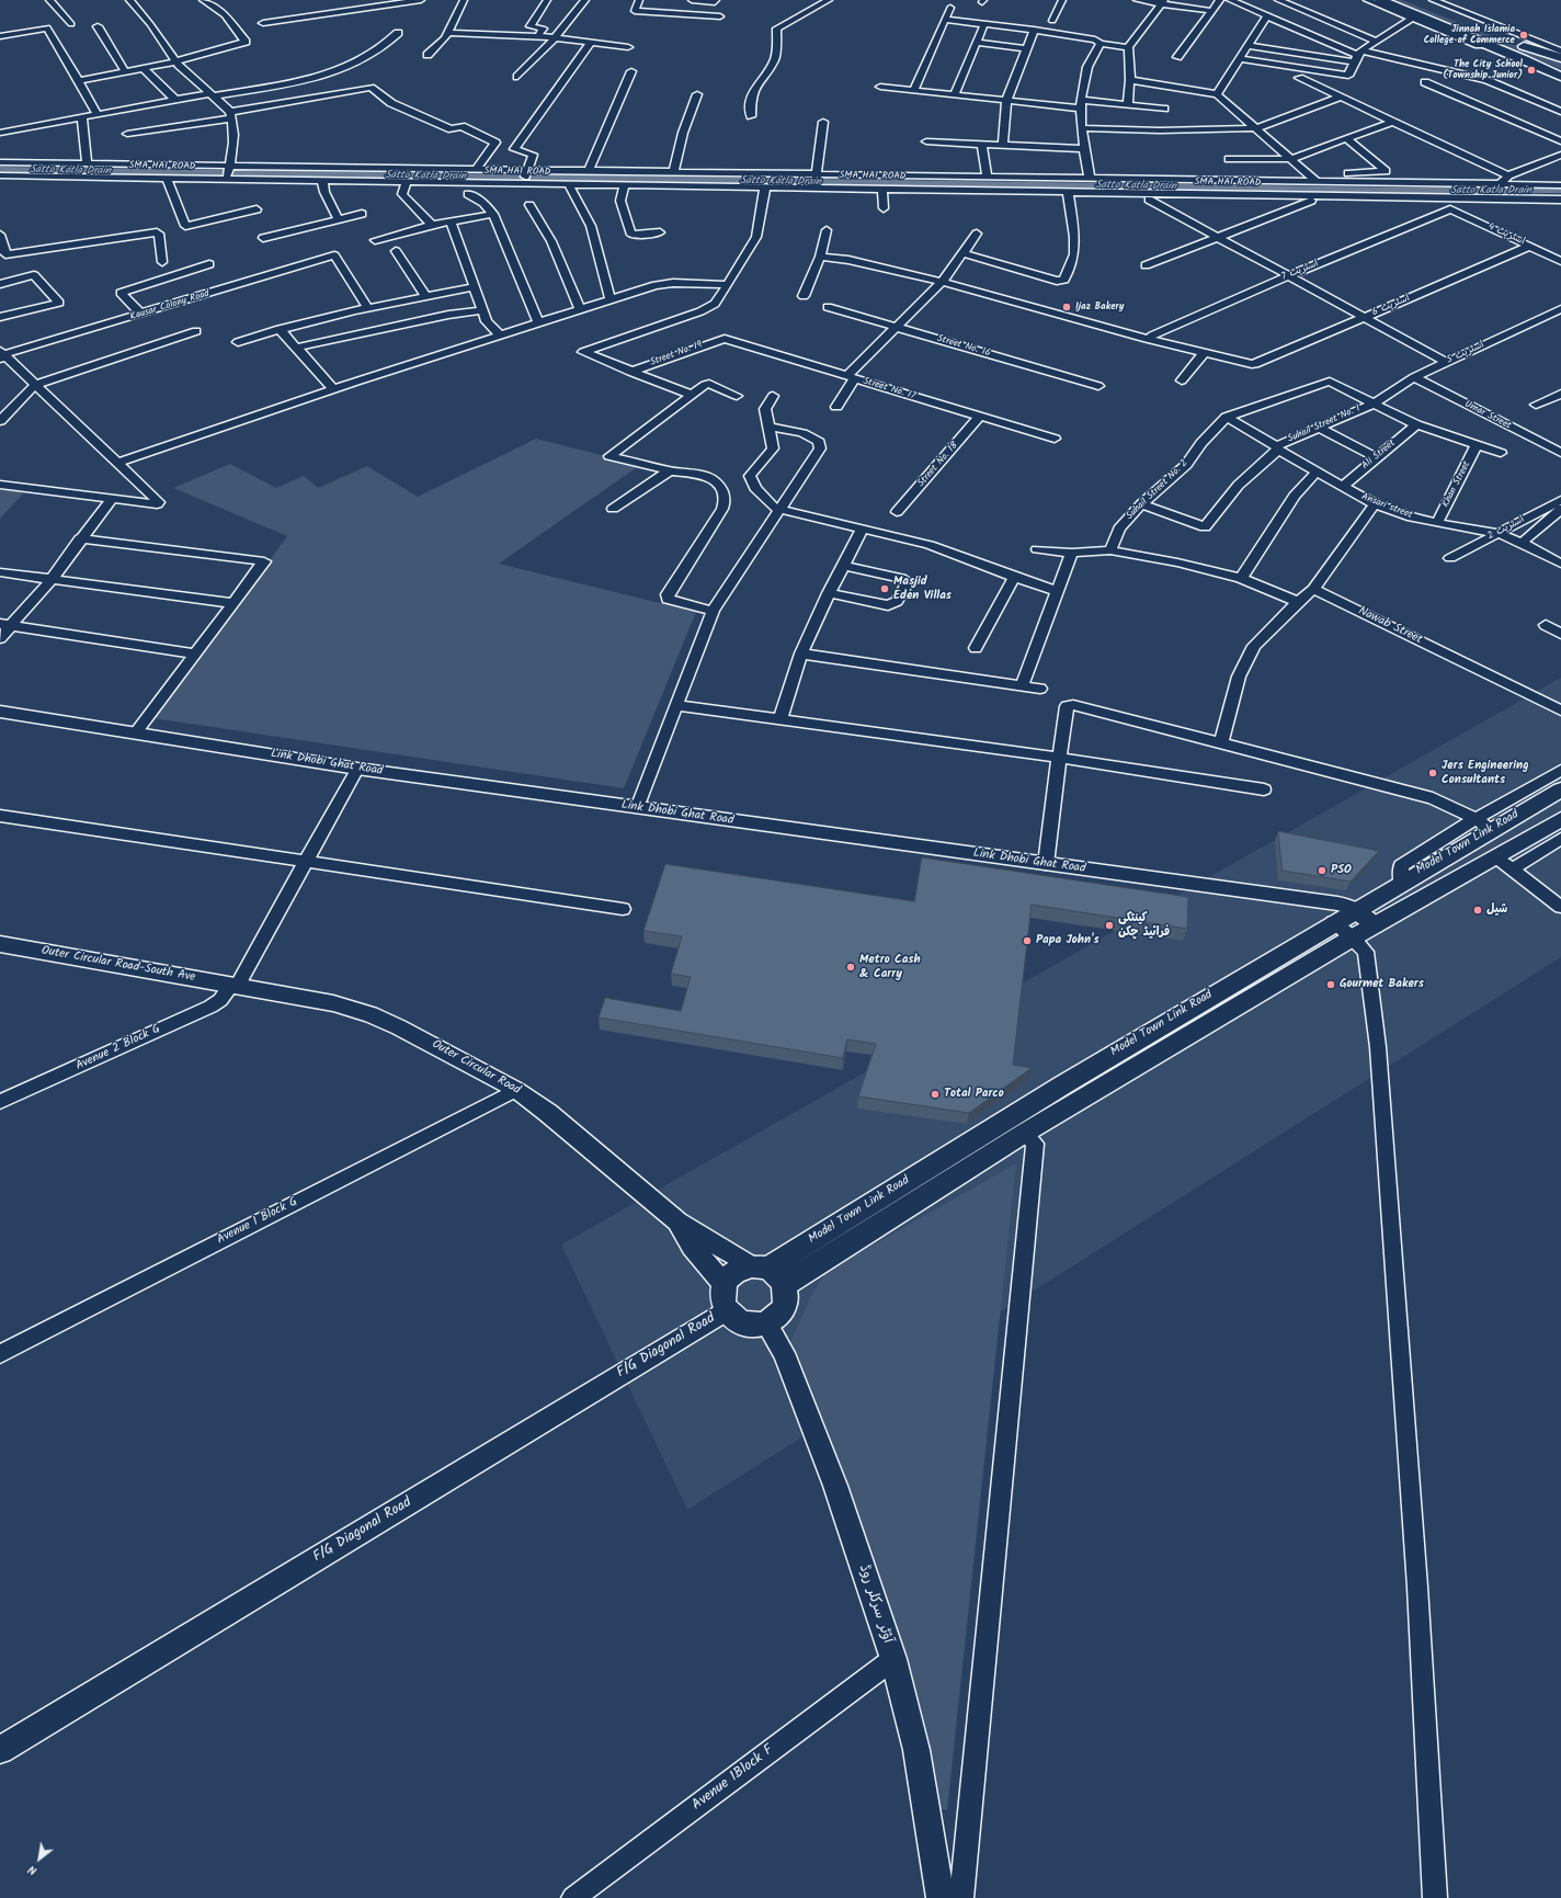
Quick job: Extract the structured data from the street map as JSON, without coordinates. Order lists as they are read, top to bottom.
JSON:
{
  "streets": {
    "main road": ["Model Town Link Road"],
    "street": [
      "SMA HAI ROAD",
      "اسٹریٹ 4",
      "اسٹریٹ 7",
      "Kausar Colony Road",
      "اسٹریٹ 6",
      "Street No. 16",
      "اسٹریٹ 5",
      "Street No. 19",
      "Street No. 17",
      "Umar Street",
      "Suhail Street No. 1",
      "Ali Street",
      "Street No. 18",
      "Khan Street",
      "Suhail Street No. 2",
      "Ansari street",
      "اسٹریٹ 2",
      "Nawab Street",
      "Link Dhobi Ghat Road",
      "Outer Circular Road-South Ave",
      "Avenue 2 Block G",
      "Outer Circular Road",
      "Avenue 1 Block G",
      "F/G Diagonal Road",
      "آؤٹر سرکلر روڈ",
      "Avenue 1Block F"
    ]
  },
  "crossings": [
    ["اسٹریٹ 4", "اسٹریٹ 7"],
    ["اسٹریٹ 4", "اسٹریٹ 6"],
    ["اسٹریٹ 5", "Umar Street"],
    ["اسٹریٹ 5", "Suhail Street No. 1"],
    ["اسٹریٹ 5", "Suhail Street No. 2"],
    ["Street No. 19", "Street No. 17"],
    ["Street No. 17", "Street No. 18"],
    ["Suhail Street No. 1", "Suhail Street No. 2"],
    ["Suhail Street No. 1", "Ansari street"],
    ["Ali Street", "Ansari street"],
    ["Khan Street", "Ansari street"],
    ["Suhail Street No. 2", "Ansari street"],
    ["Ansari street", "اسٹریٹ 2"],
    ["Link Dhobi Ghat Road", "Model Town Link Road"],
    ["Link Dhobi Ghat Road", "Avenue 2 Block G"],
    ["Model Town Link Road", "Outer Circular Road"],
    ["Model Town Link Road", "F/G Diagonal Road"],
    ["Model Town Link Road", "آؤٹر سرکلر روڈ"],
    ["Outer Circular Road-South Ave", "Avenue 2 Block G"],
    ["Outer Circular Road-South Ave", "Outer Circular Road"],
    ["Avenue 2 Block G", "Outer Circular Road"],
    ["Outer Circular Road", "Avenue 1 Block G"],
    ["Outer Circular Road", "F/G Diagonal Road"],
    ["Outer Circular Road", "آؤٹر سرکلر روڈ"],
    ["F/G Diagonal Road", "آؤٹر سرکلر روڈ"],
    ["آؤٹر سرکلر روڈ", "Avenue 1Block F"]
  ],
  "water": ["Satto Katla Drain"],
  "places": [
    "Jinnah Islamia College of Commerce",
    "The City School (Township Junior)",
    "Ijaz Bakery",
    "Masjid Eden Villas",
    "Jers Engineering Consultants",
    "PSO",
    "شیل",
    "کینٹکی فرائیڈ چکن",
    "Papa John's",
    "Metro Cash & Carry",
    "Gourmet Bakers",
    "Total Parco"
  ],
  "north": "bottom left"
}
